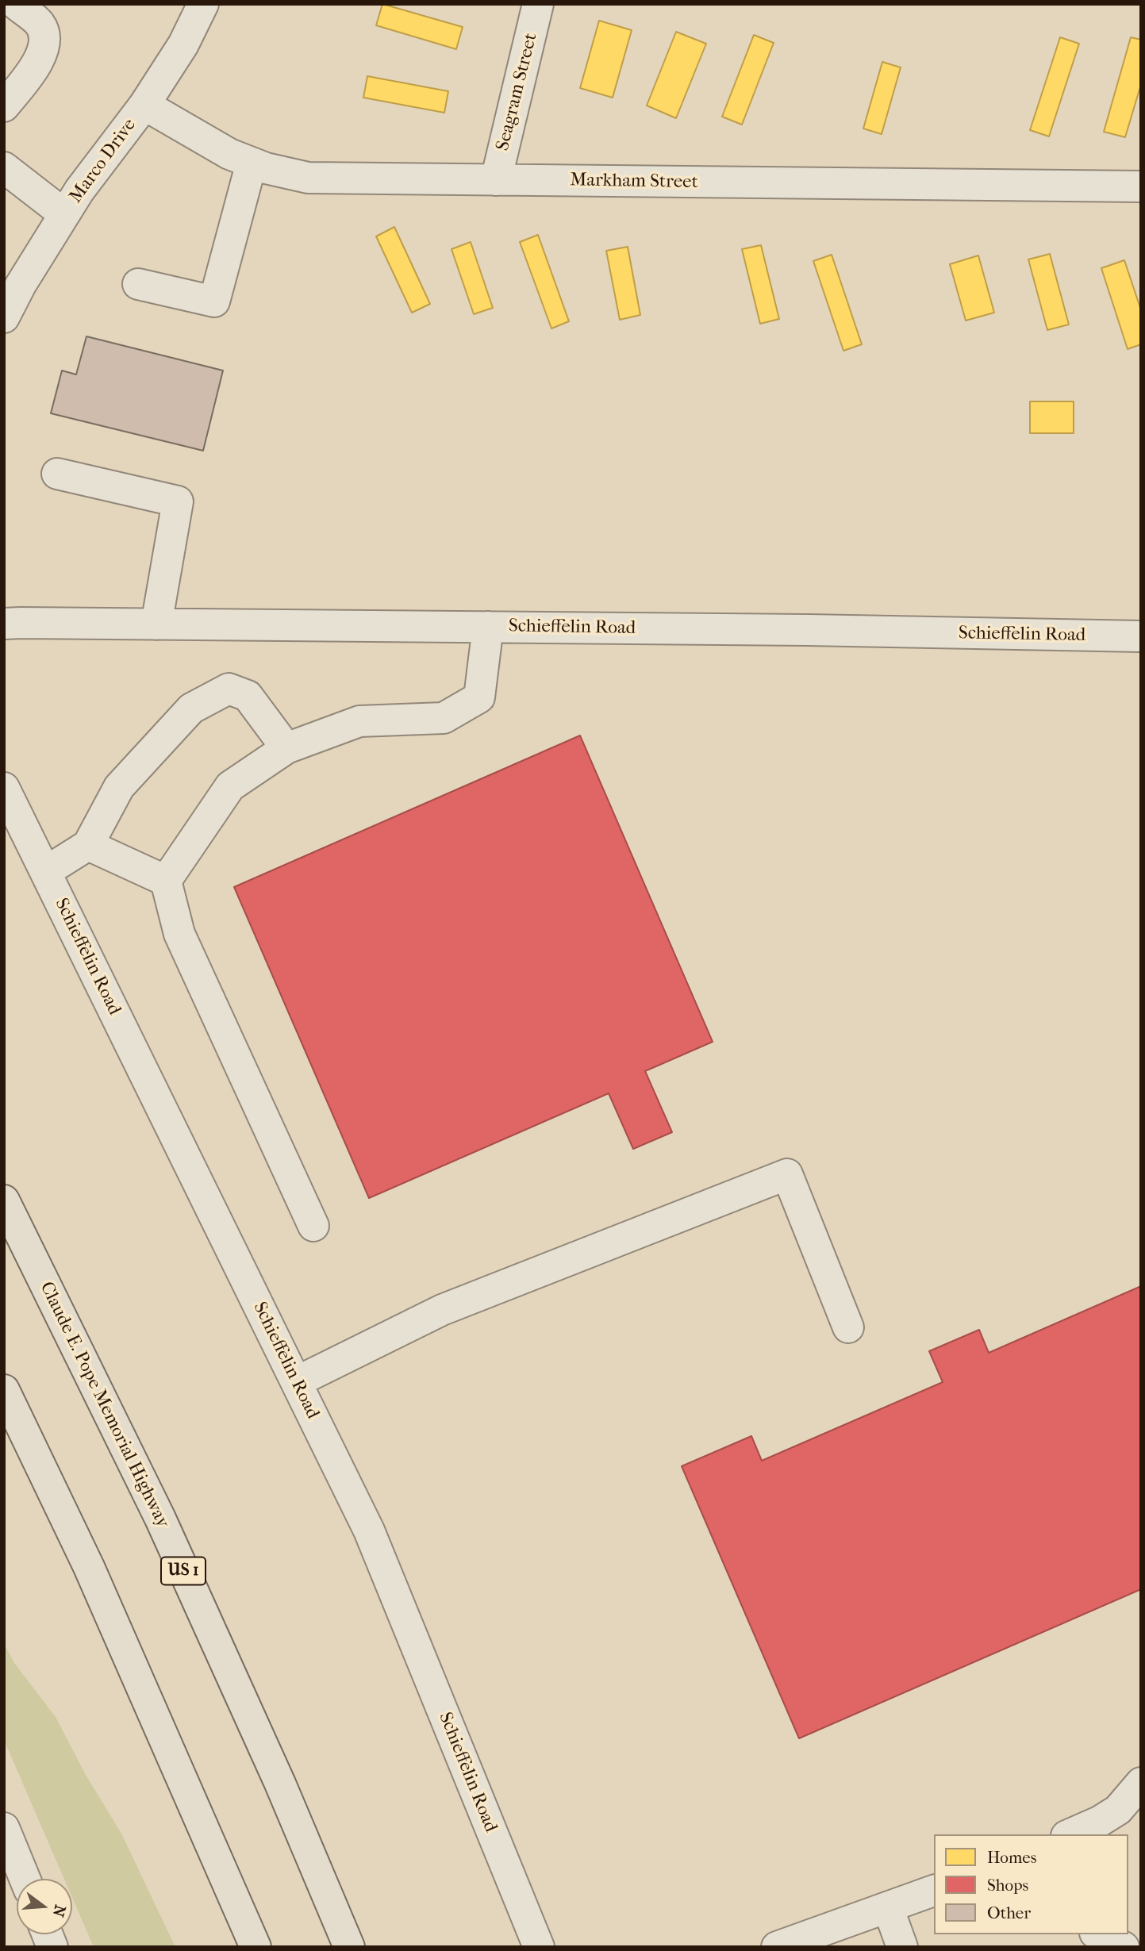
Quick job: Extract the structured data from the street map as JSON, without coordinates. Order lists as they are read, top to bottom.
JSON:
{
  "streets": {
    "highway": ["Claude E. Pope Memorial Highway", "US 1"],
    "street": [
      "Seagram Street",
      "Marco Drive",
      "Markham Street",
      "Schieffelin Road"
    ]
  },
  "crossings": [
    ["Seagram Street", "Markham Street"],
    ["Marco Drive", "Markham Street"]
  ],
  "legend": ["Homes", "Shops", "Other"],
  "north": "right"
}
